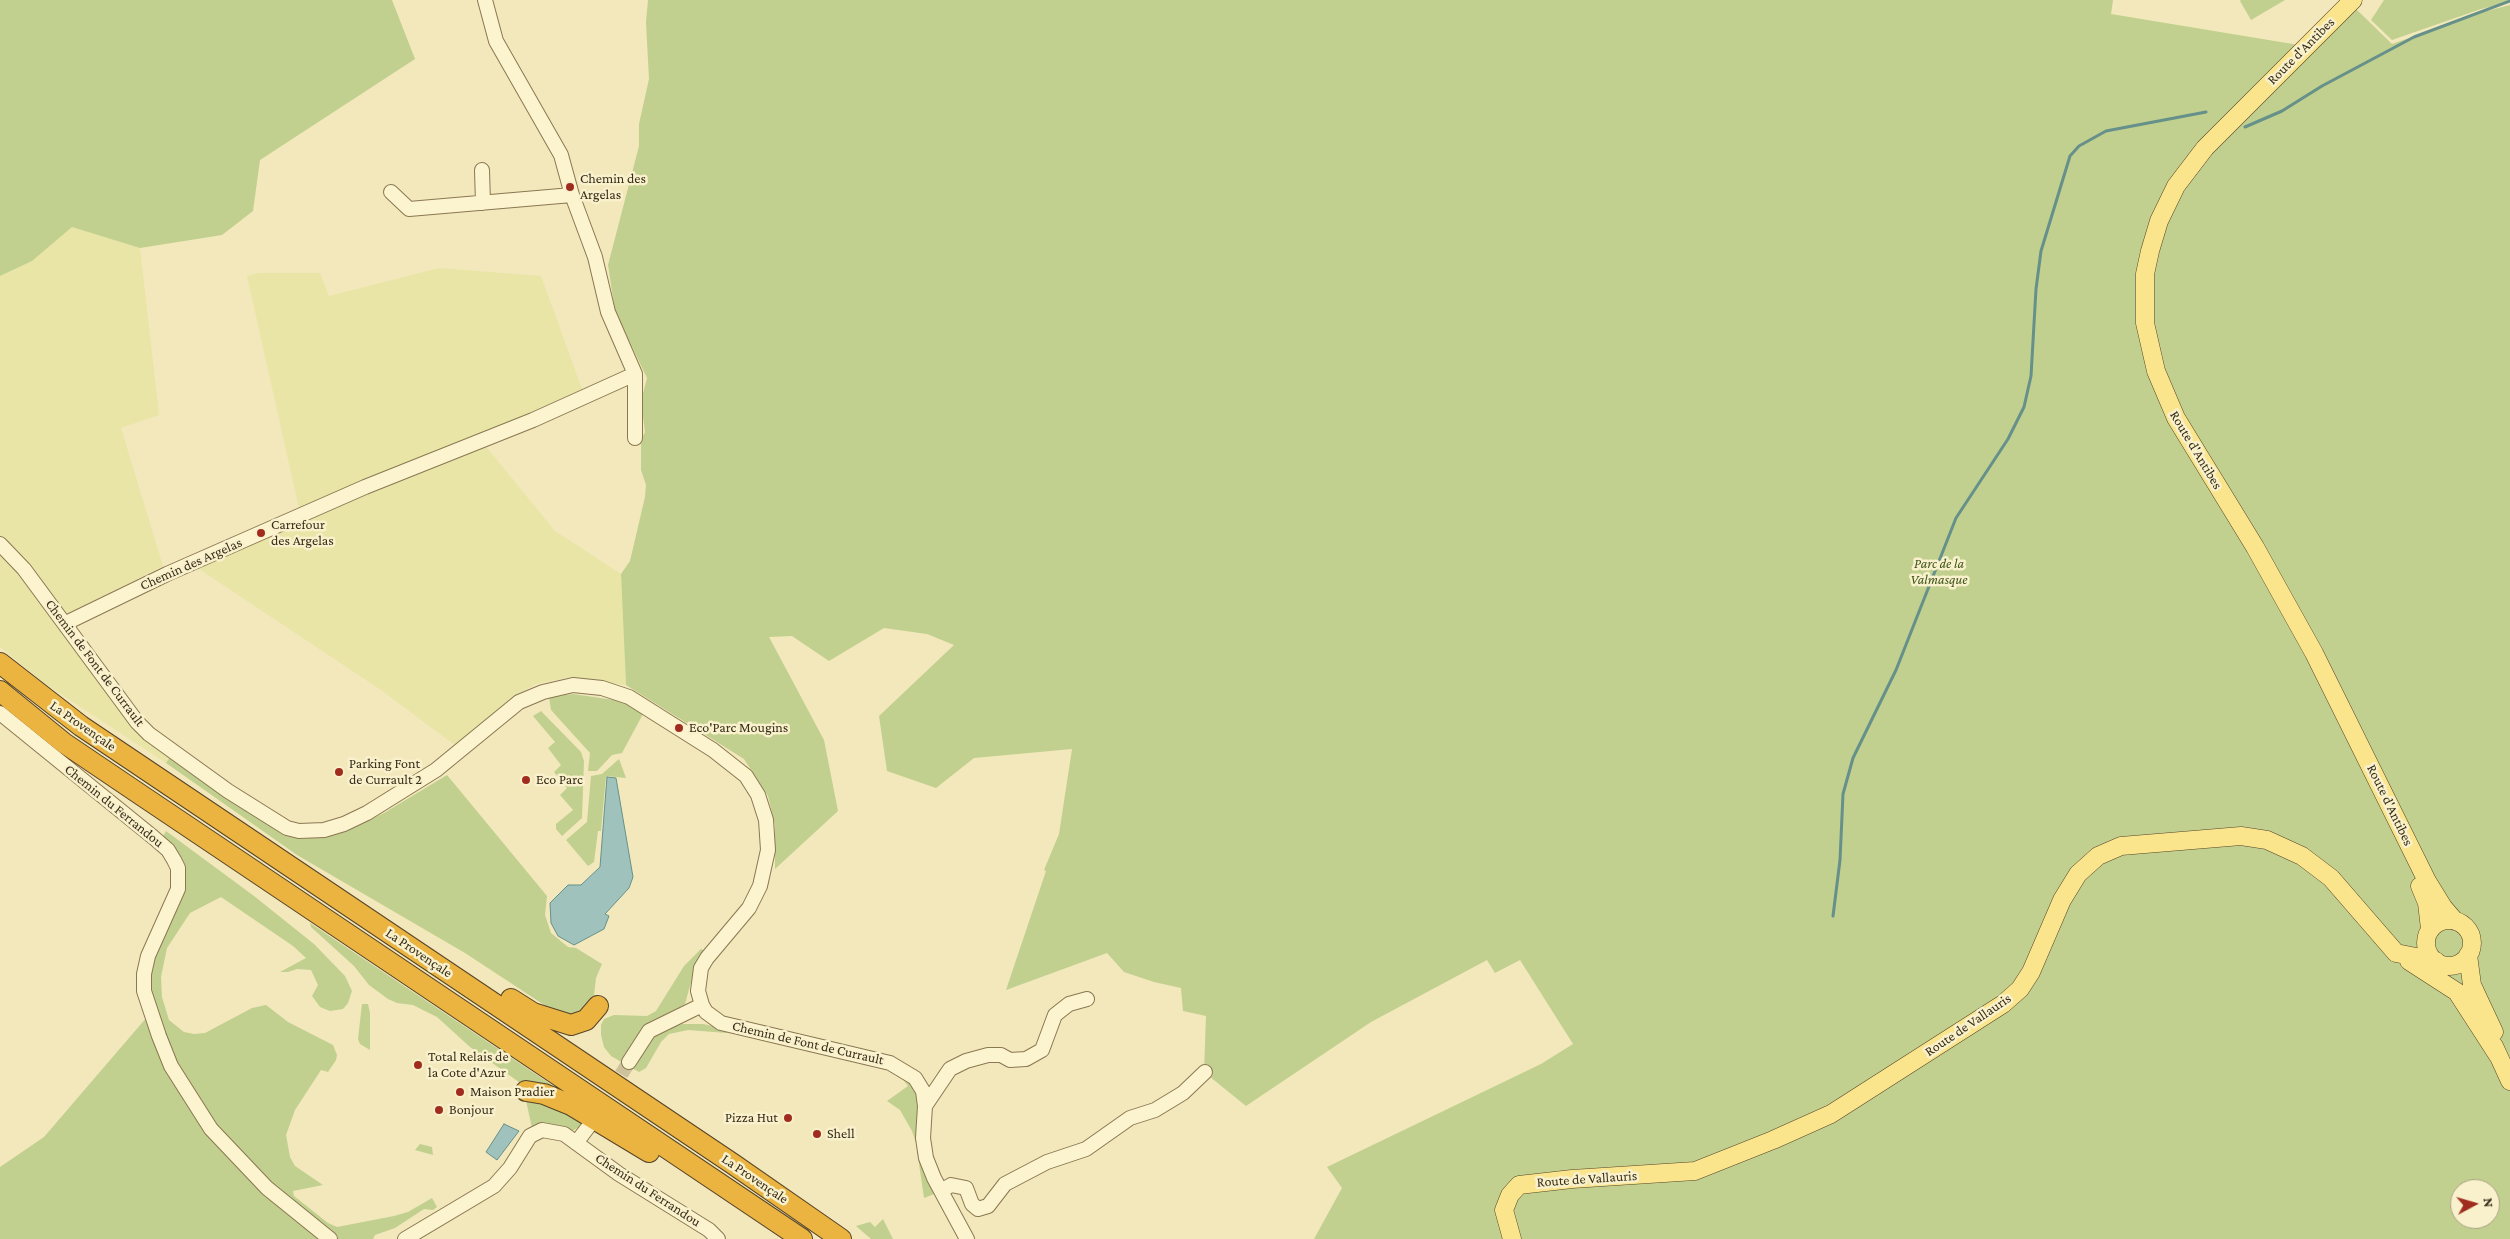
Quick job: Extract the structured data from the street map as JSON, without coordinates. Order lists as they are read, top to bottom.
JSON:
{
  "streets": {
    "highway": ["La Provençale"],
    "main road": ["Route d'Antibes", "Route de Vallauris"],
    "street": ["Chemin des Argelas", "Chemin de Font de Currault", "Chemin du Ferrandou"]
  },
  "crossings": [
    ["Chemin des Argelas", "Chemin de Font de Currault"]
  ],
  "parks": ["Parc de la Valmasque"],
  "places": [
    "Chemin des Argelas",
    "Carrefour des Argelas",
    "Eco'Parc Mougins",
    "Parking Font de Currault 2",
    "Eco Parc",
    "Total Relais de la Cote d'Azur",
    "Maison Pradier",
    "Bonjour",
    "Pizza Hut",
    "Shell"
  ],
  "north": "right"
}
